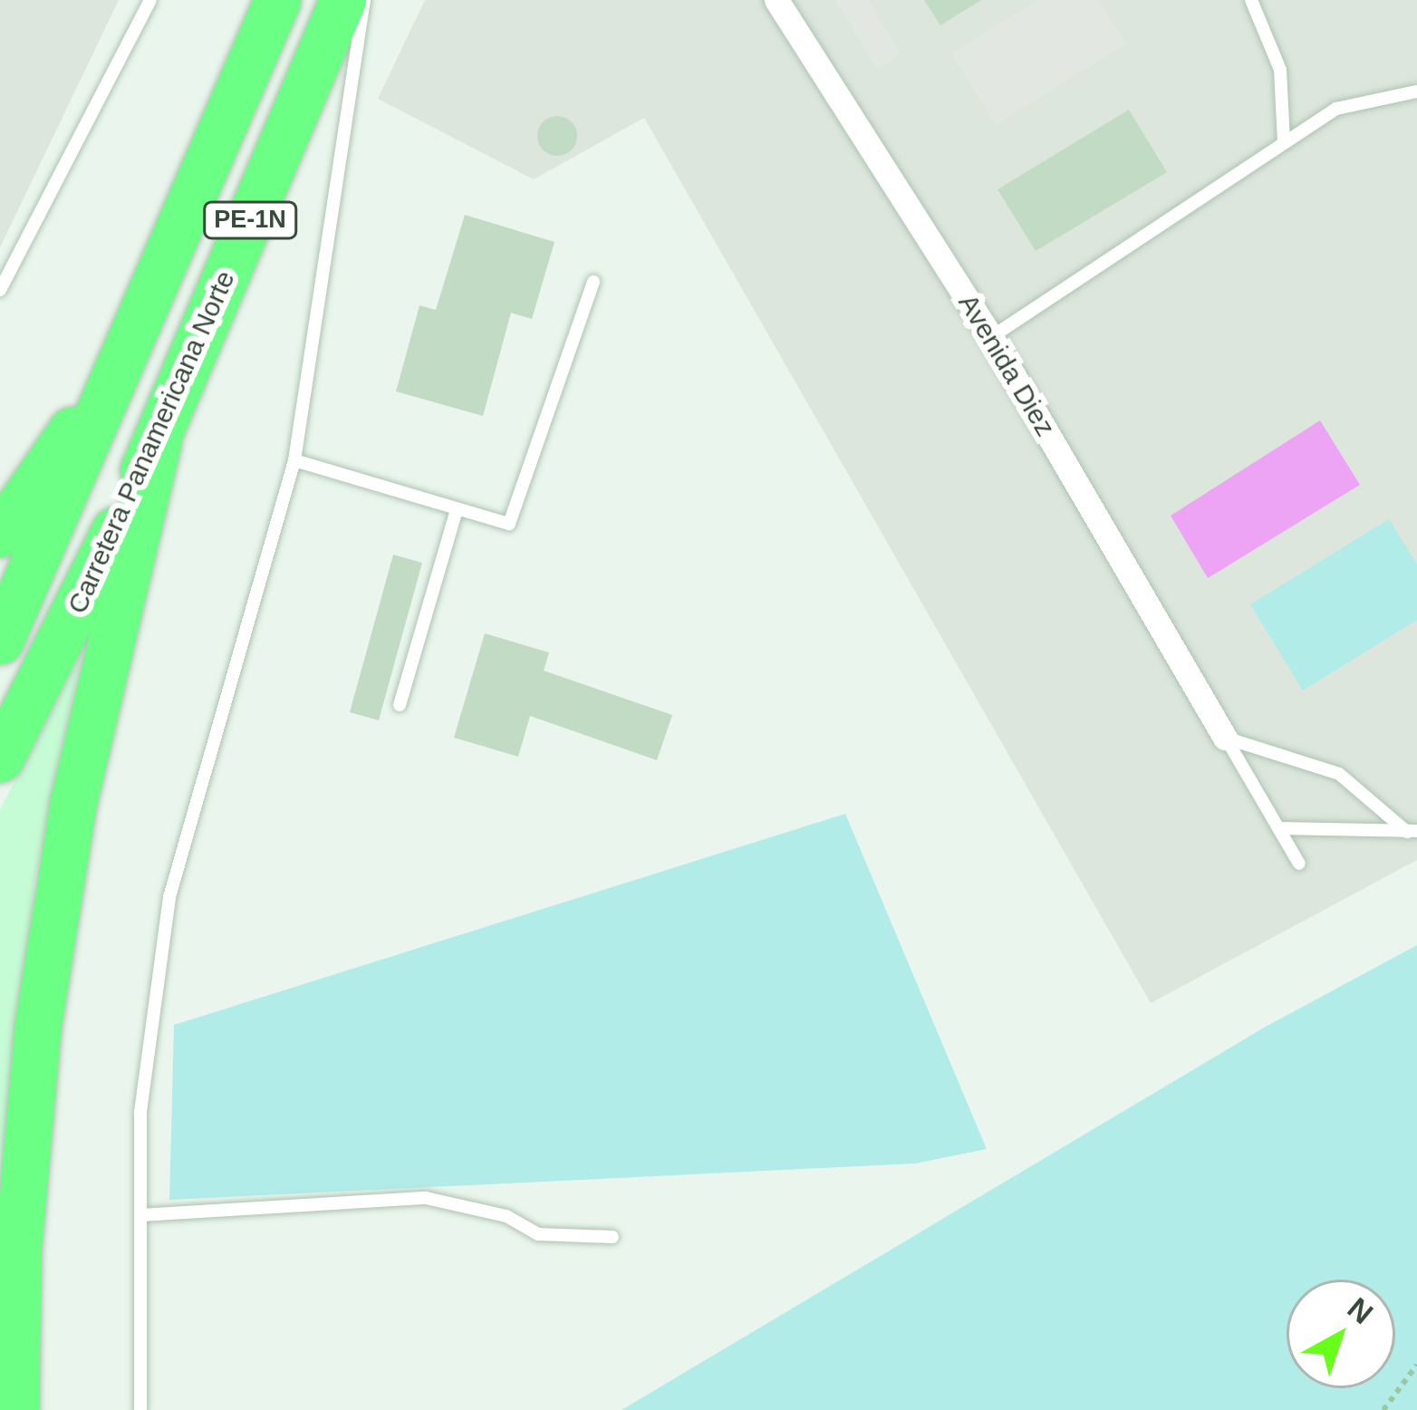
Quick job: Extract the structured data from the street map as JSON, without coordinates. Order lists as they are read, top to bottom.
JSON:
{
  "streets": {
    "highway": ["PE-1N", "Carretera Panamericana Norte"],
    "street": ["Avenida Diez"]
  },
  "north": "top right"
}
